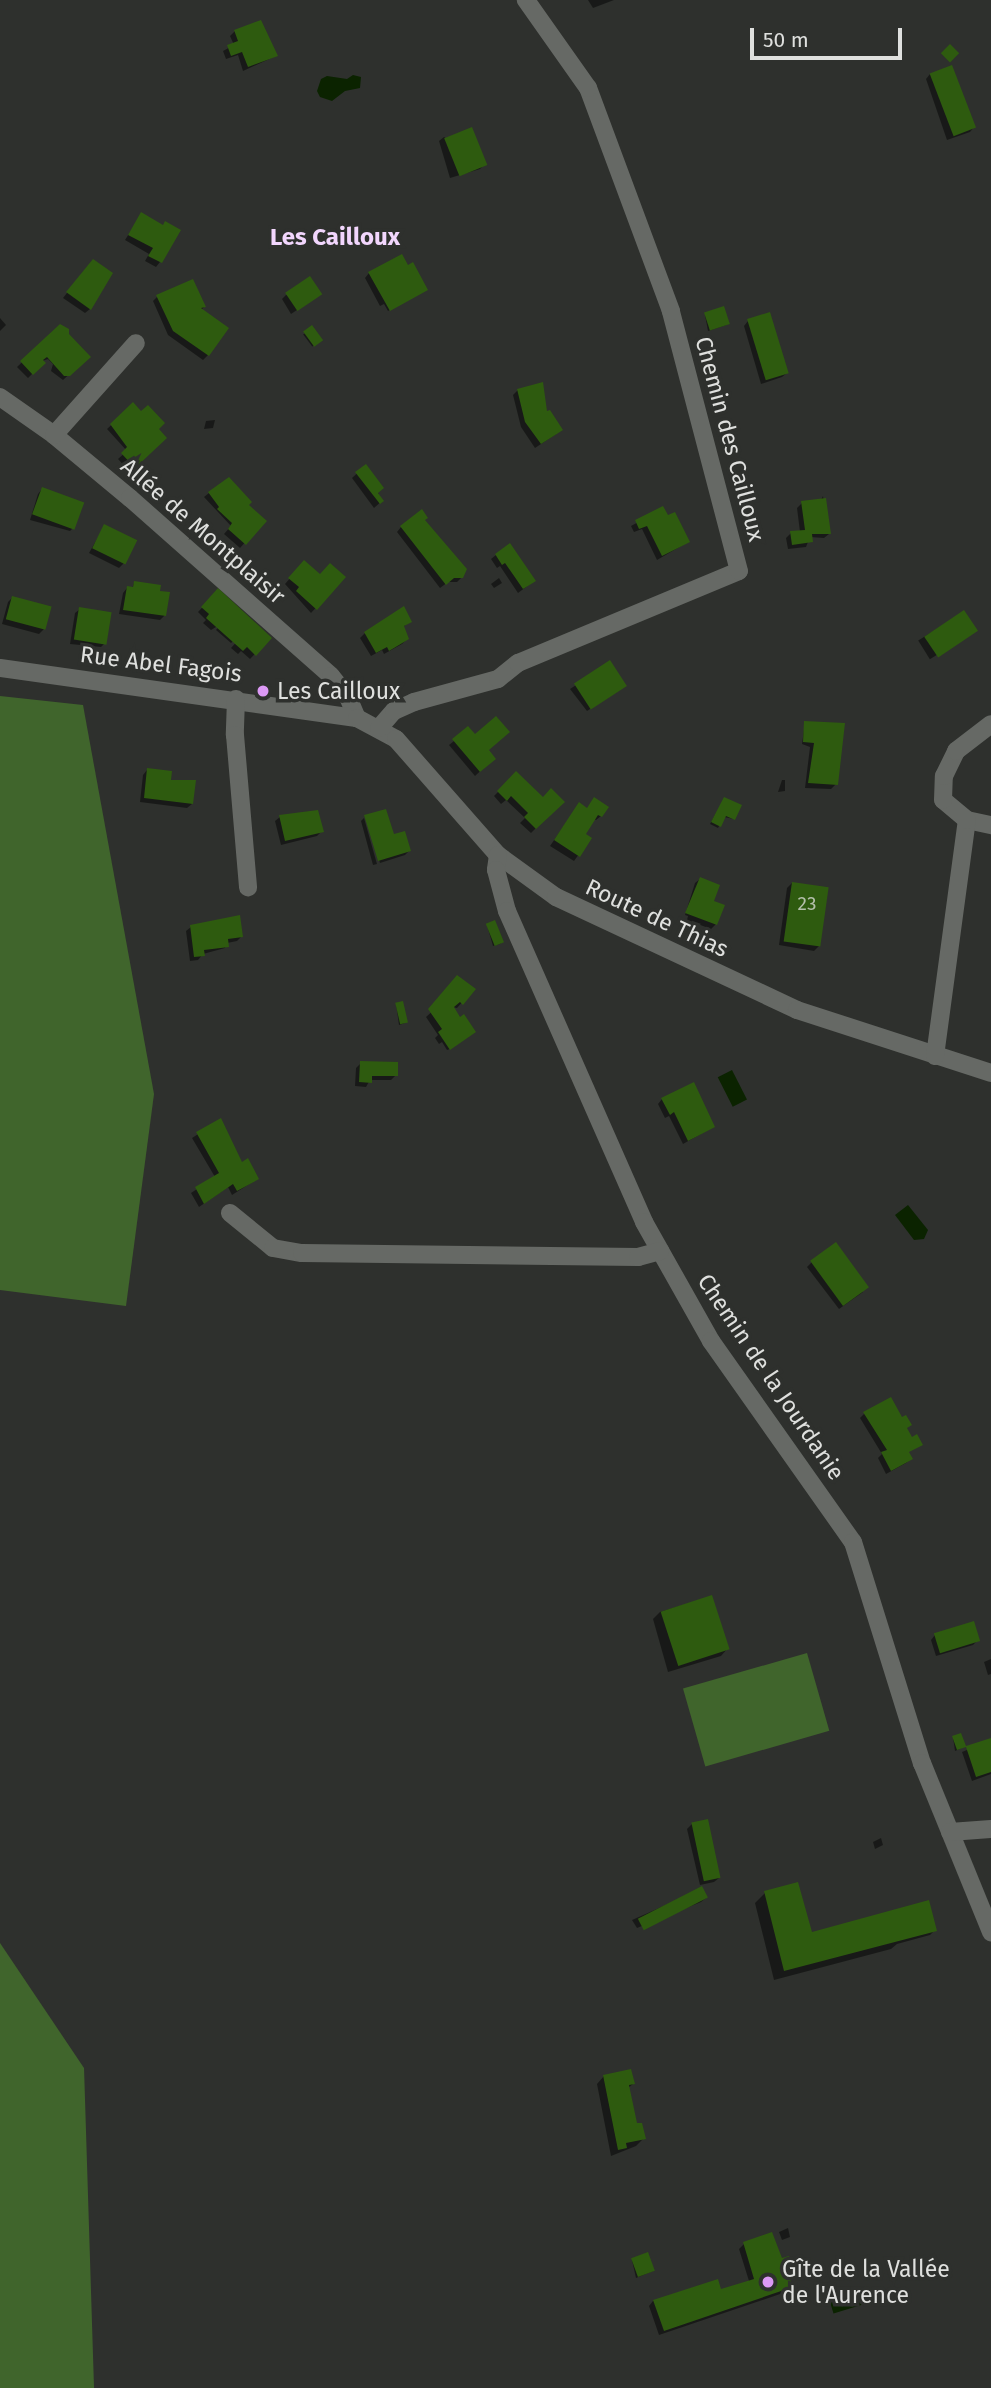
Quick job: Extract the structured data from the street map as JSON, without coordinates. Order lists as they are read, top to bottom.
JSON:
{
  "streets": {
    "street": [
      "Chemin des Cailloux",
      "Allée de Montplaisir",
      "Rue Abel Fagois",
      "Route de Thias",
      "Chemin de la Jourdanie"
    ]
  },
  "crossings": [
    ["Chemin des Cailloux", "Route de Thias"],
    ["Allée de Montplaisir", "Rue Abel Fagois"],
    ["Allée de Montplaisir", "Route de Thias"],
    ["Rue Abel Fagois", "Route de Thias"],
    ["Route de Thias", "Chemin de la Jourdanie"]
  ],
  "districts": ["Les Cailloux"],
  "places": ["Les Cailloux", "Gîte de la Vallée de l'Aurence"],
  "house_numbers": ["23"],
  "scale_bar": "50 m"
}
